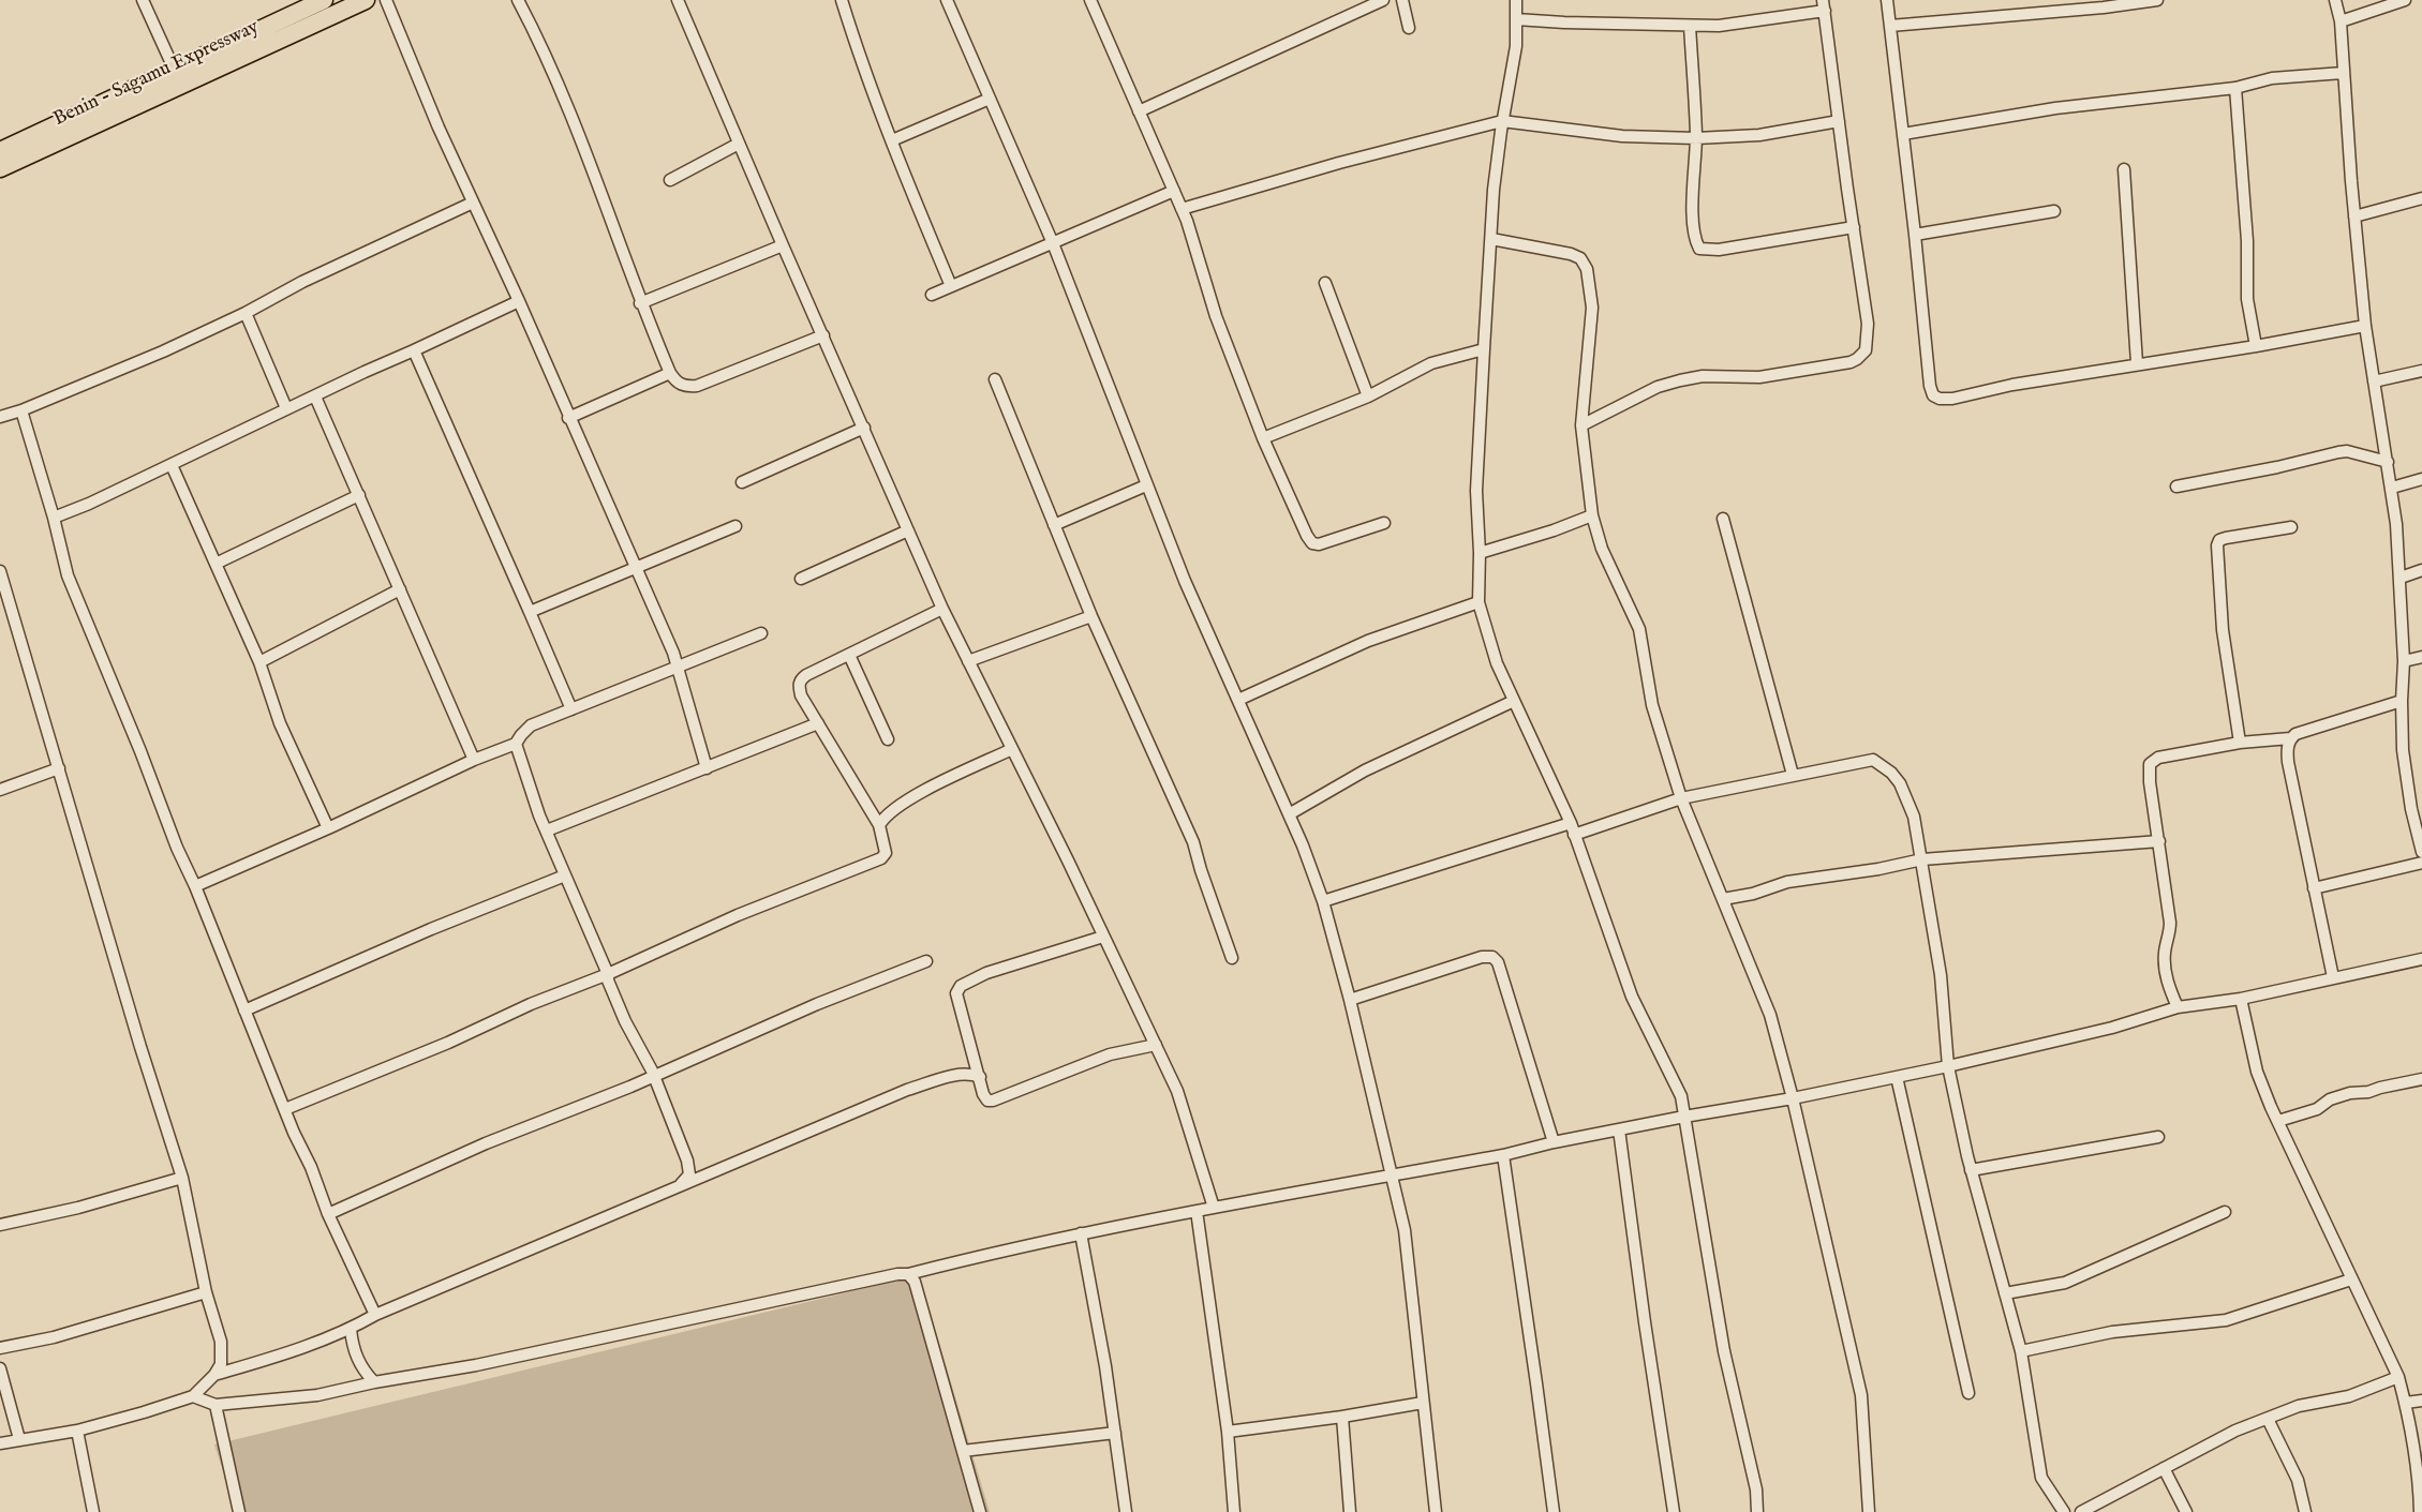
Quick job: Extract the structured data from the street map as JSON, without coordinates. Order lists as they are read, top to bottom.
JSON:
{
  "streets": {
    "highway": ["Benin - Sagamu Expressway"]
  }
}
